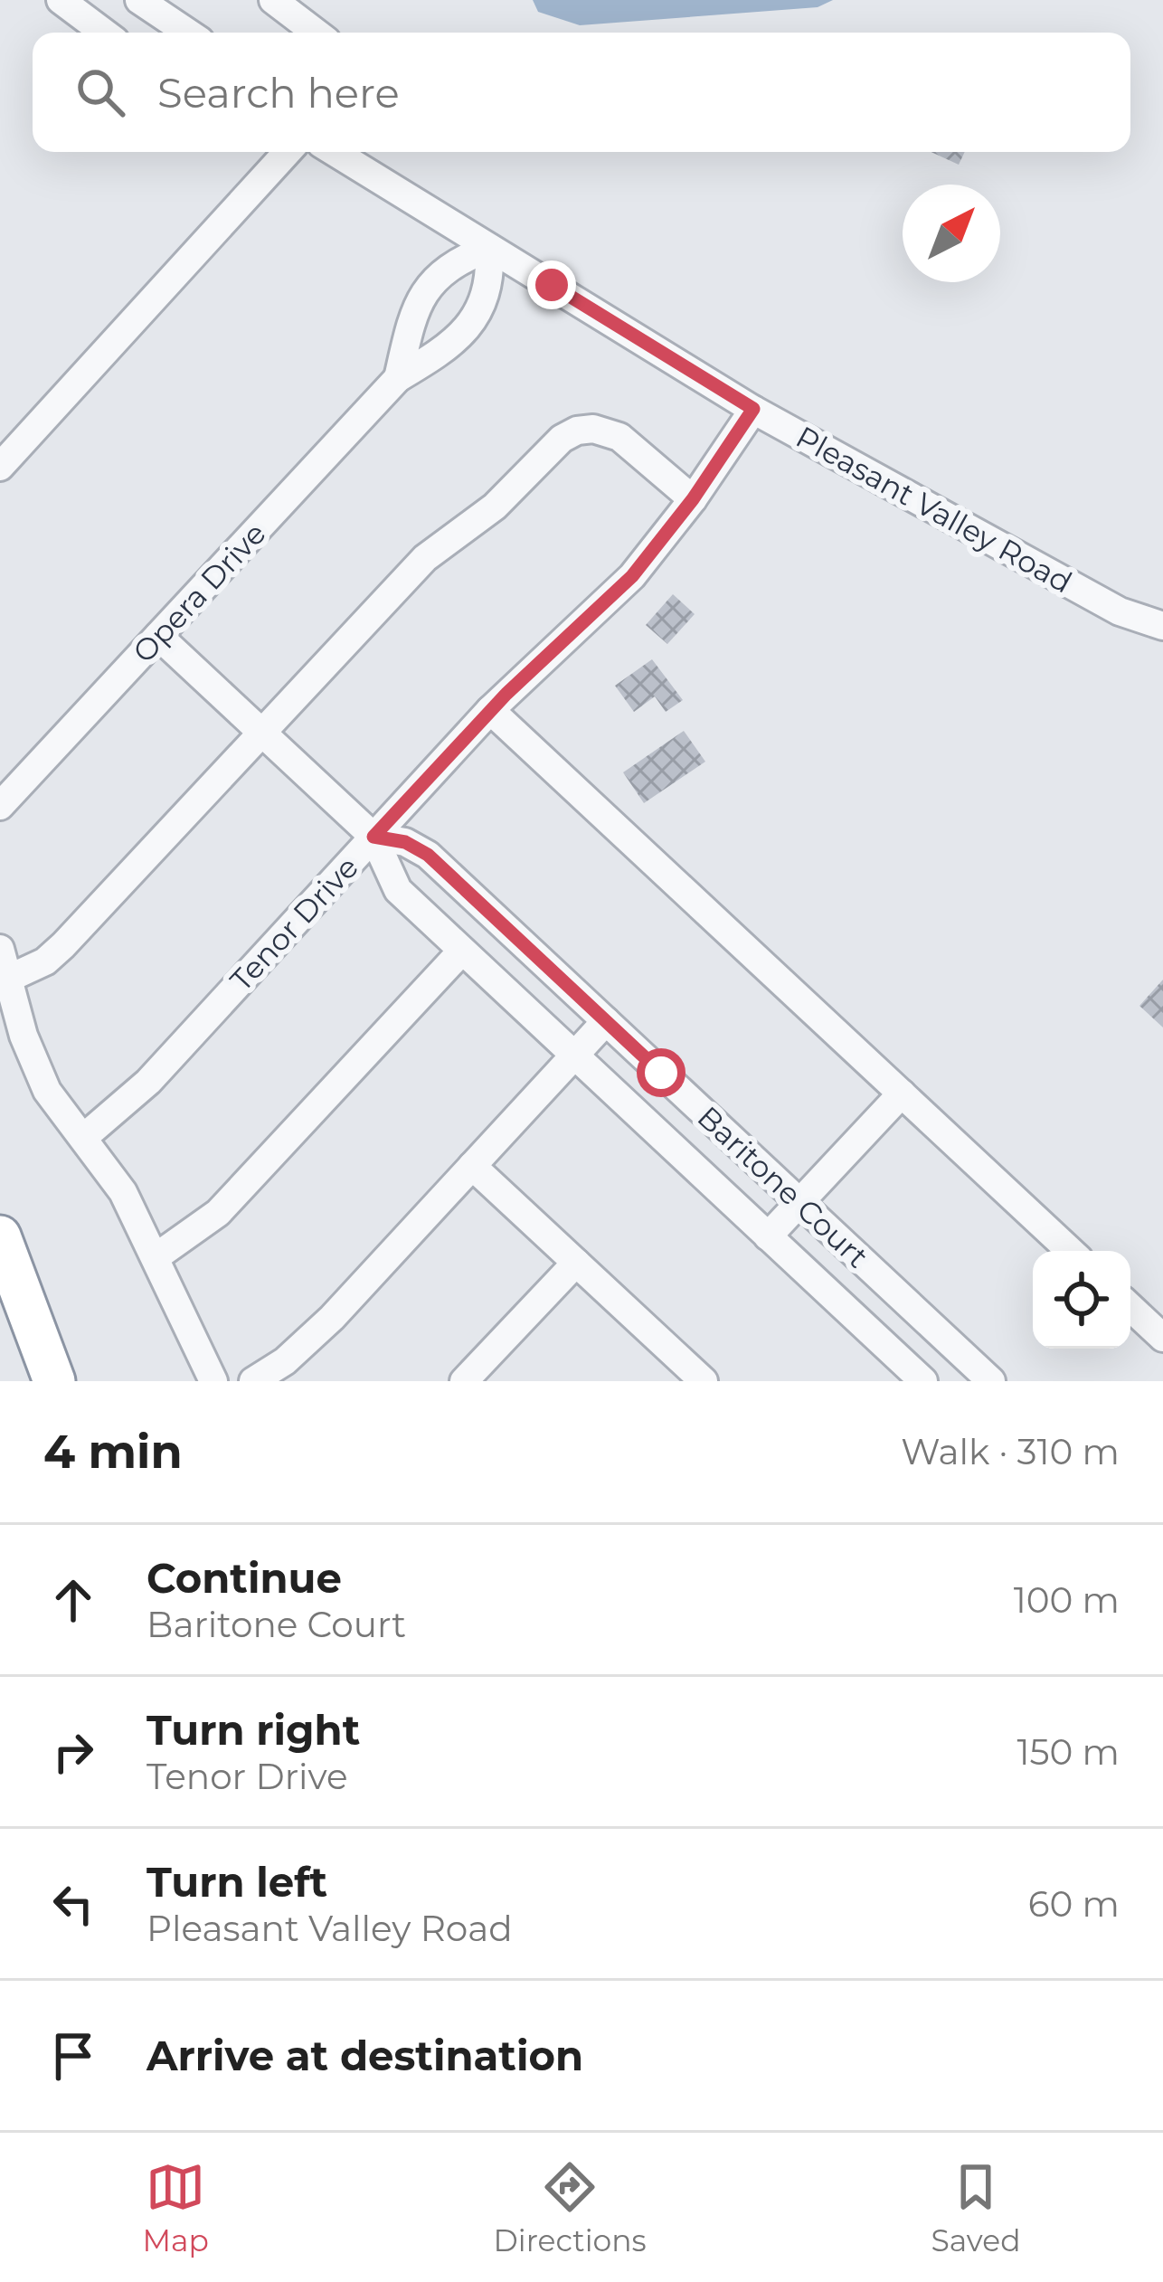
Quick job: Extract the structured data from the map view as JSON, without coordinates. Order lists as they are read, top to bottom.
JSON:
{
  "streets": {
    "street": [
      "Pleasant Valley Road",
      "Opera Drive",
      "Tenor Drive",
      "Baritone Court"
    ]
  },
  "crossings": [
    ["Pleasant Valley Road", "Opera Drive"],
    ["Pleasant Valley Road", "Tenor Drive"],
    ["Opera Drive", "Baritone Court"],
    ["Tenor Drive", "Baritone Court"]
  ],
  "north": "top right",
  "page": {
    "search": "Search here",
    "heading": ["4 min", "Walk · 310 m"],
    "list": [
      ["Continue", "Baritone Court", "100 m"],
      ["Turn right", "Tenor Drive", "150 m"],
      ["Turn left", "Pleasant Valley Road", "60 m"],
      "Arrive at destination"
    ],
    "nav": ["Map", "Directions", "Saved"]
  }
}
